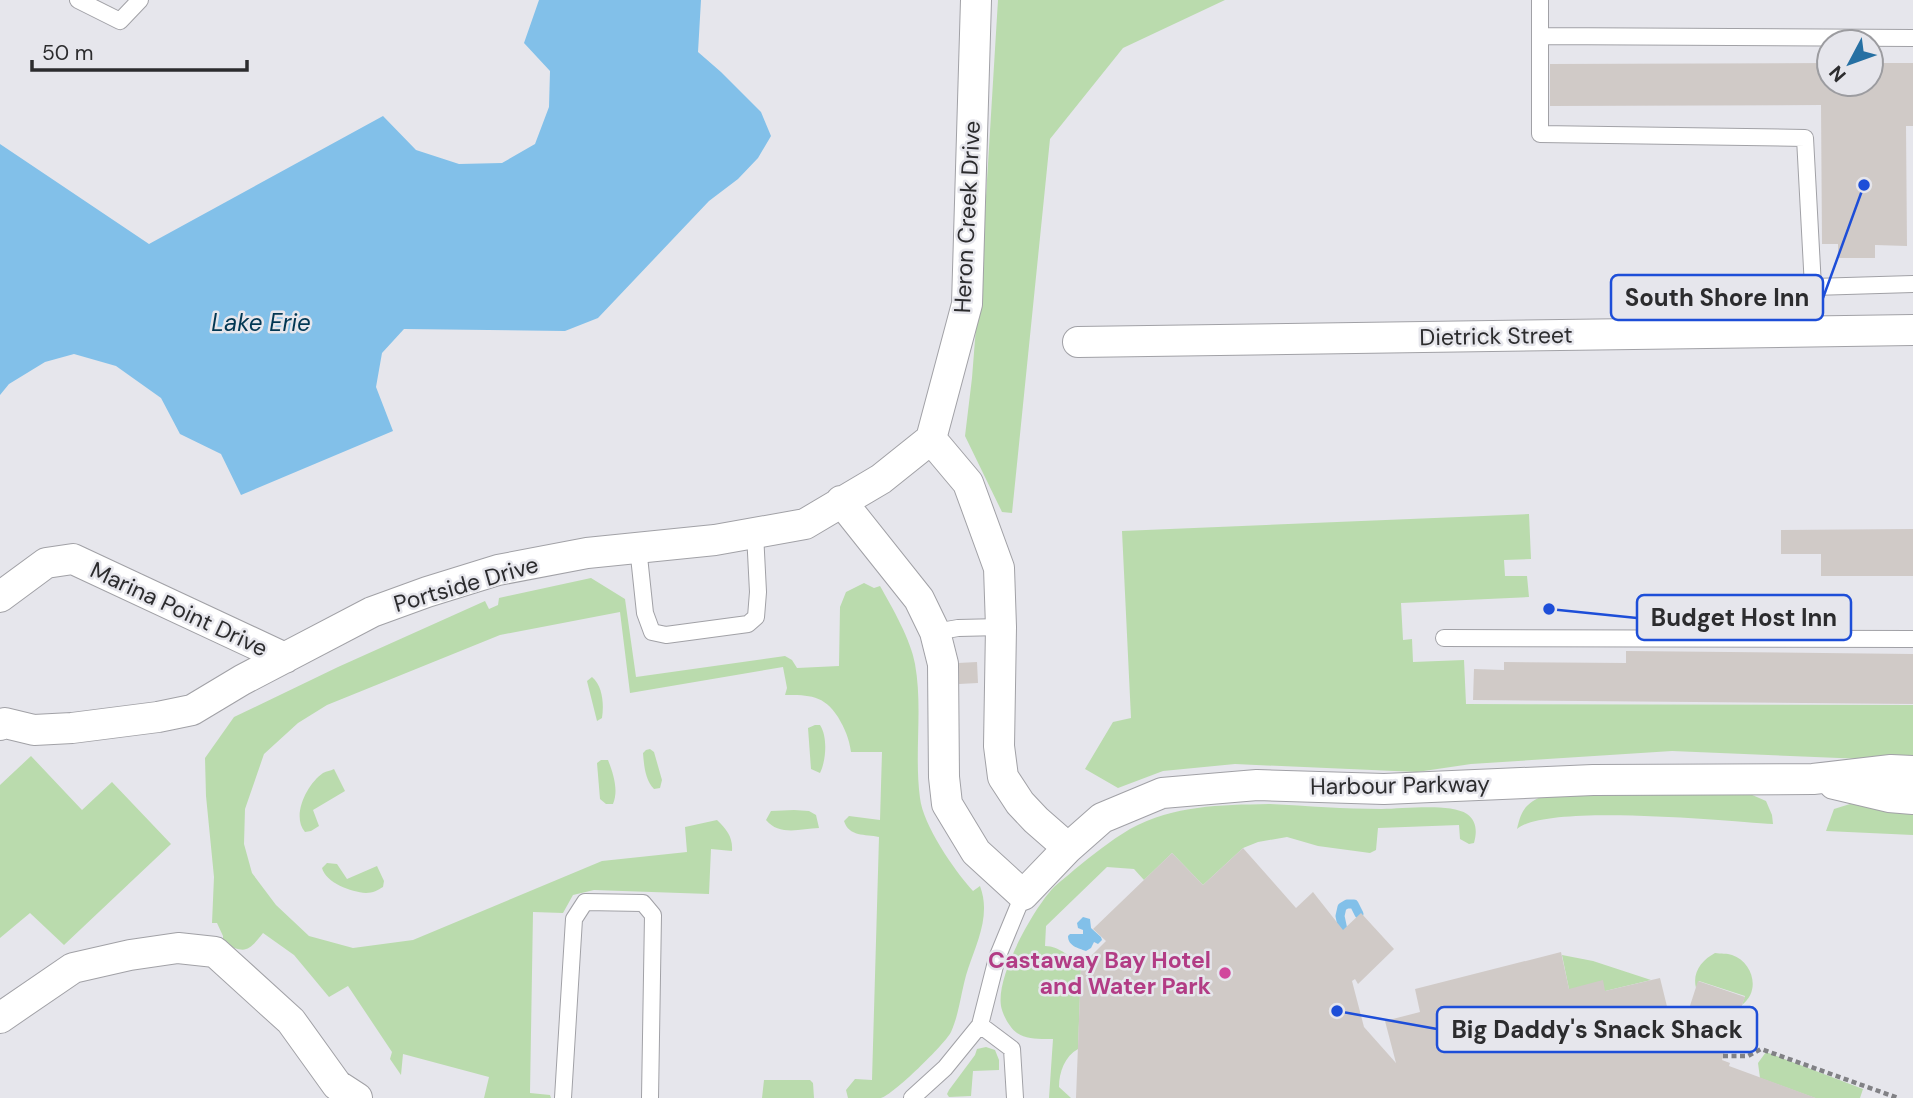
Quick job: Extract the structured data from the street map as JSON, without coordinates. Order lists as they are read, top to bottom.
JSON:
{
  "streets": {
    "street": [
      "Heron Creek Drive",
      "Dietrick Street",
      "Portside Drive",
      "Marina Point Drive",
      "Harbour Parkway"
    ]
  },
  "crossings": [
    ["Heron Creek Drive", "Portside Drive"],
    ["Portside Drive", "Marina Point Drive"]
  ],
  "water": ["Lake Erie"],
  "places": [
    "South Shore Inn",
    "Budget Host Inn",
    "Castaway Bay Hotel and Water Park",
    "Big Daddy's Snack Shack"
  ],
  "scale_bar": "50 m",
  "north": "bottom left"
}
